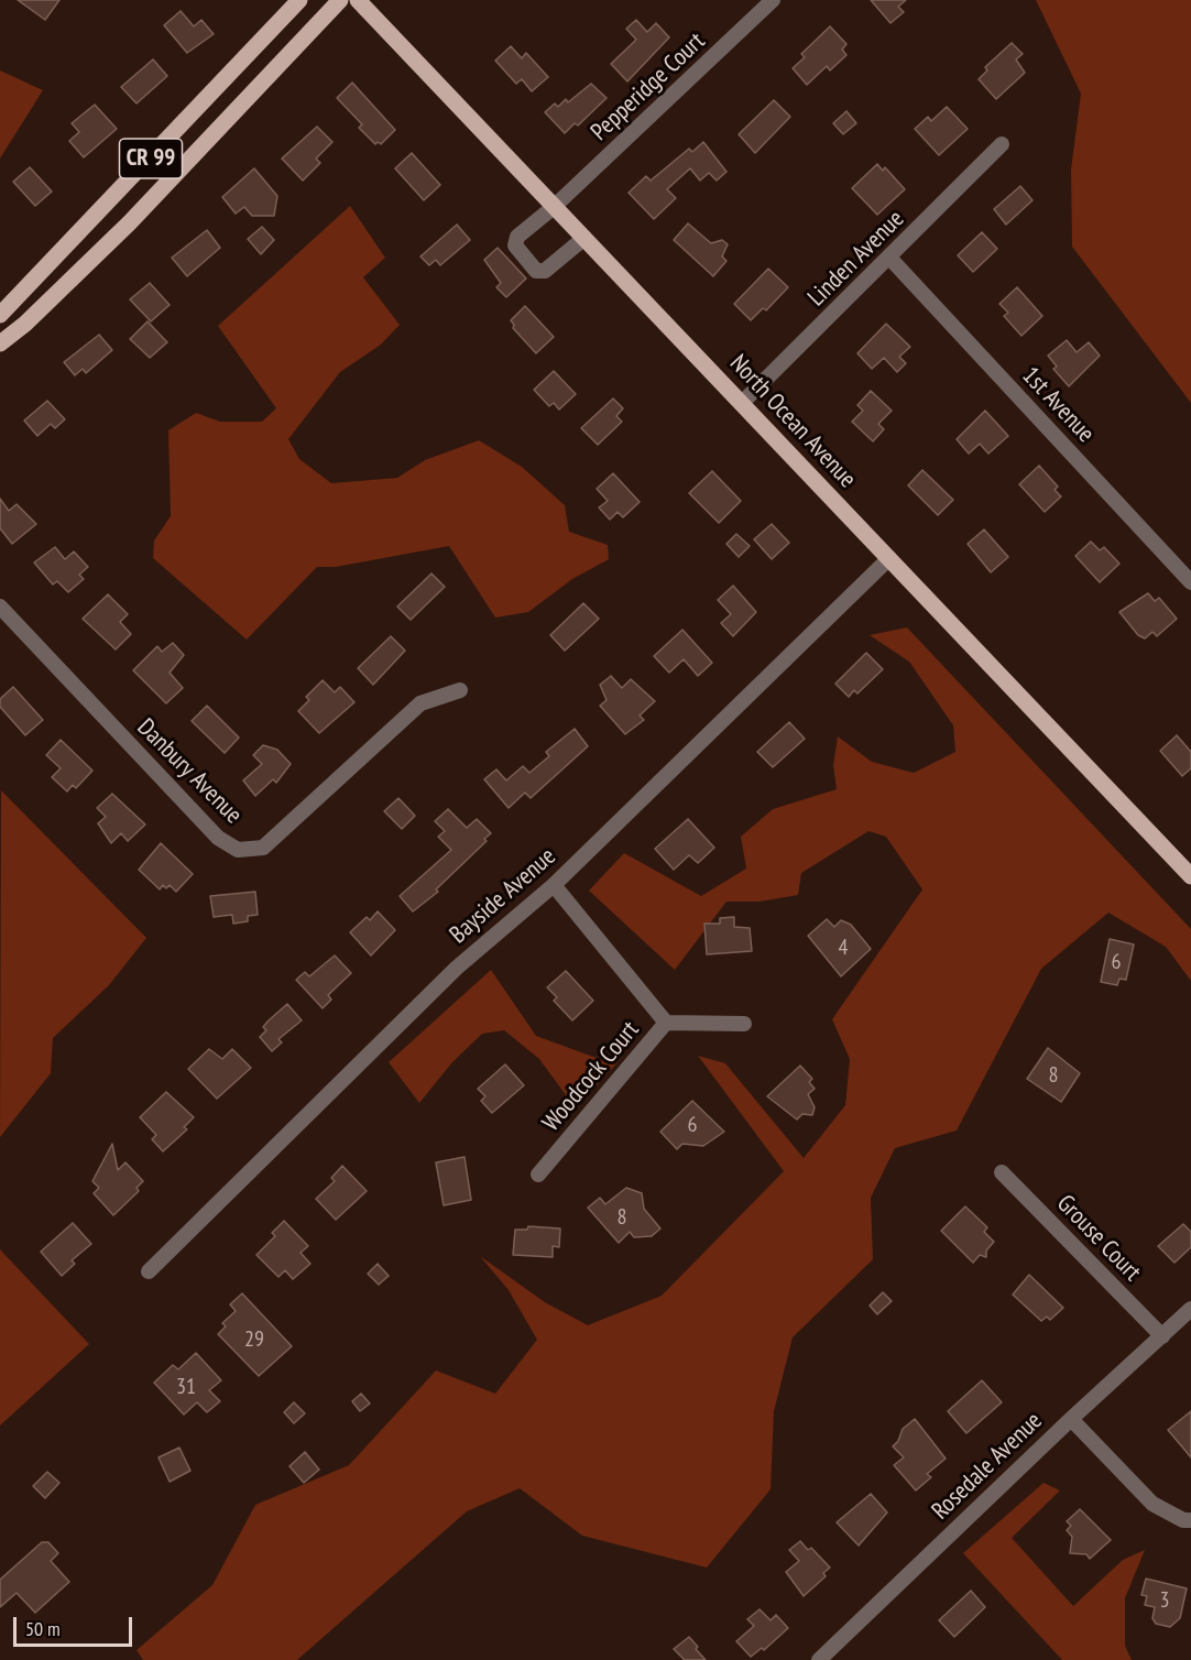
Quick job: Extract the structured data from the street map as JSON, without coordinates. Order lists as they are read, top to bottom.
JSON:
{
  "streets": {
    "main road": ["CR 99", "North Ocean Avenue"],
    "street": [
      "Pepperidge Court",
      "Linden Avenue",
      "1st Avenue",
      "Danbury Avenue",
      "Bayside Avenue",
      "Woodcock Court",
      "Grouse Court",
      "Rosedale Avenue"
    ]
  },
  "crossings": [
    ["Pepperidge Court", "North Ocean Avenue"],
    ["Linden Avenue", "1st Avenue"],
    ["Linden Avenue", "North Ocean Avenue"],
    ["North Ocean Avenue", "Bayside Avenue"],
    ["Bayside Avenue", "Woodcock Court"],
    ["Grouse Court", "Rosedale Avenue"]
  ],
  "house_numbers": [
    "4",
    "6",
    "8",
    "6",
    "8",
    "29",
    "31",
    "3"
  ],
  "scale_bar": "50 m"
}
